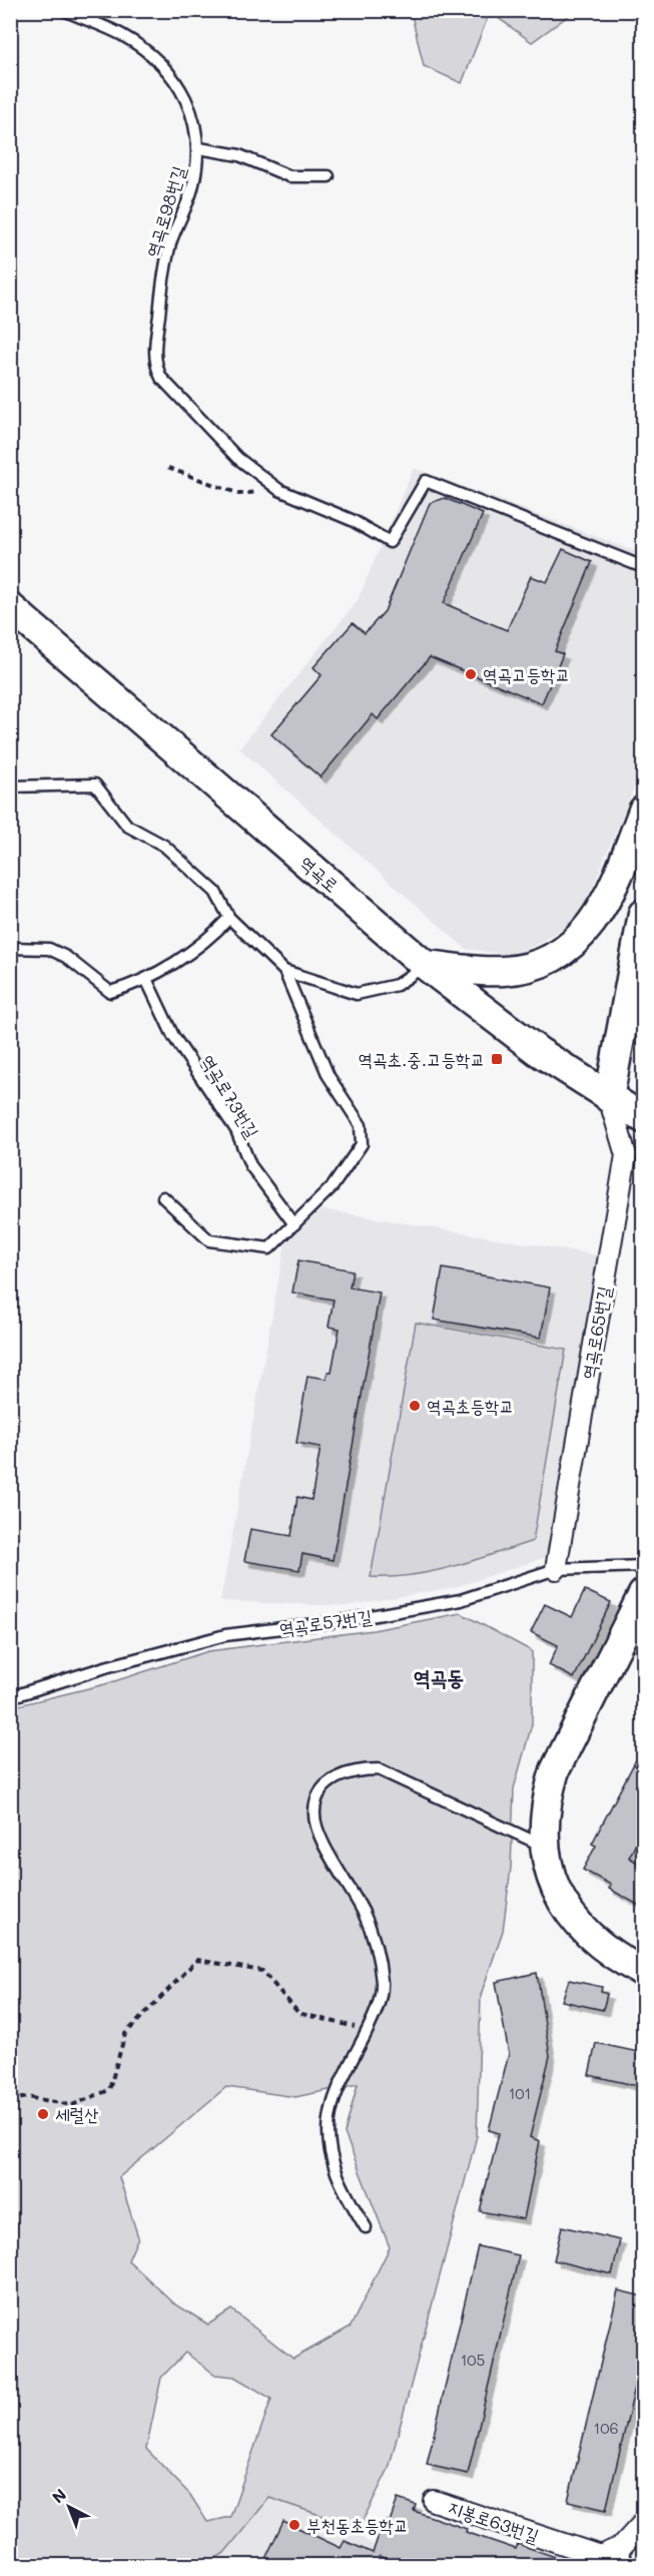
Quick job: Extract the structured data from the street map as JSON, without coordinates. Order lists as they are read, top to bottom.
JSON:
{
  "streets": {
    "street": ["역곡로", "역곡로65번길", "지봉로63번길"],
    "lane": ["역곡로98번길", "역곡로73번길", "역곡로57번길"]
  },
  "crossings": [
    ["역곡로", "역곡로65번길"],
    ["역곡로65번길", "역곡로57번길"]
  ],
  "districts": ["역곡동"],
  "places": {
    "other": [
      "역곡고등학교",
      "역곡초등학교",
      "세럴산",
      "부천동초등학교"
    ],
    "transit": ["역곡초.중.고등학교"]
  },
  "house_numbers": ["101", "105", "106"],
  "north": "top left"
}
